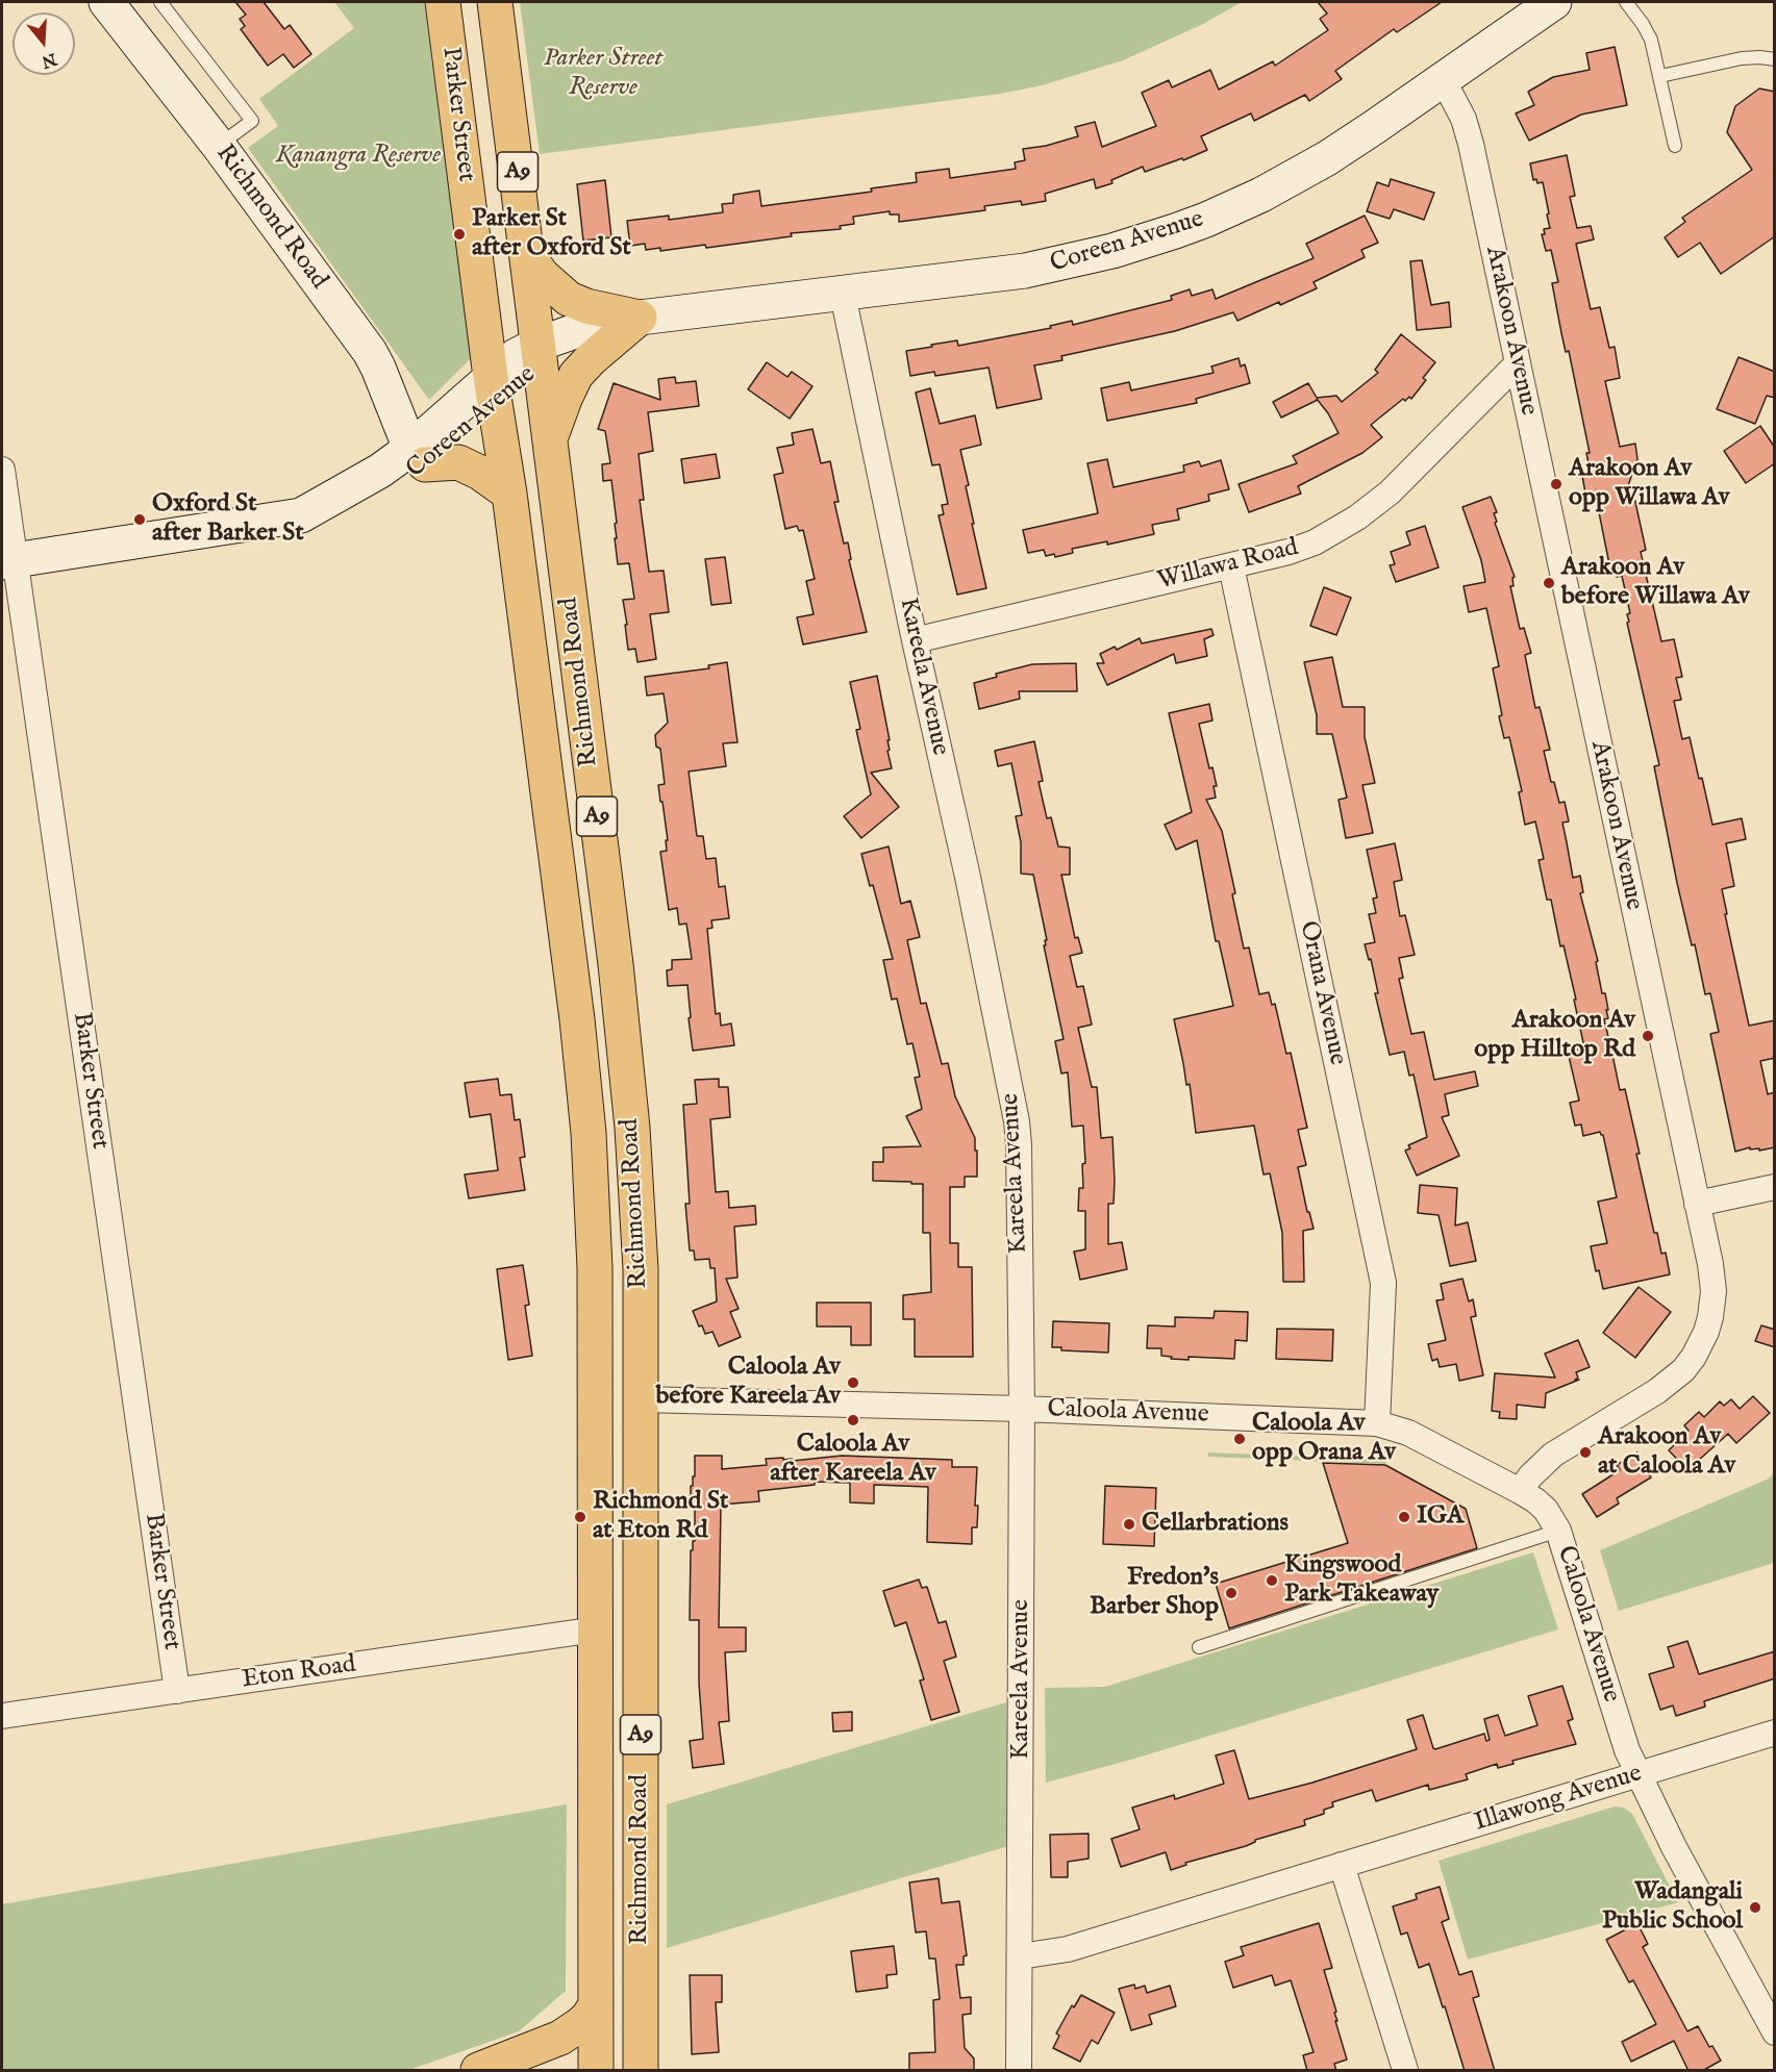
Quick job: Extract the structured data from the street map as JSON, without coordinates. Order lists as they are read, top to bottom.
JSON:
{
  "streets": {
    "highway": ["Parker Street", "A9", "Richmond Road"],
    "street": [
      "Coreen Avenue",
      "Arakoon Avenue",
      "Willawa Road",
      "Kareela Avenue",
      "Orana Avenue",
      "Barker Street",
      "Caloola Avenue",
      "Eton Road",
      "Illawong Avenue"
    ]
  },
  "crossings": [
    ["Parker Street", "Richmond Road"],
    ["Parker Street", "Coreen Avenue"],
    ["Richmond Road", "Coreen Avenue"],
    ["Richmond Road", "Caloola Avenue"],
    ["Richmond Road", "Eton Road"],
    ["Coreen Avenue", "Arakoon Avenue"],
    ["Coreen Avenue", "Kareela Avenue"],
    ["Coreen Avenue", "Barker Street"],
    ["Arakoon Avenue", "Willawa Road"],
    ["Arakoon Avenue", "Caloola Avenue"],
    ["Willawa Road", "Kareela Avenue"],
    ["Willawa Road", "Orana Avenue"],
    ["Kareela Avenue", "Caloola Avenue"],
    ["Kareela Avenue", "Illawong Avenue"],
    ["Orana Avenue", "Caloola Avenue"],
    ["Barker Street", "Eton Road"],
    ["Caloola Avenue", "Illawong Avenue"]
  ],
  "parks": ["Parker Street Reserve", "Kanangra Reserve"],
  "places": [
    "Parker St after Oxford St",
    "Arakoon Av opp Willawa Av",
    "Oxford St after Barker St",
    "Arakoon Av before Willawa Av",
    "Arakoon Av opp Hilltop Rd",
    "Caloola Av before Kareela Av",
    "Caloola Av after Kareela Av",
    "Caloola Av opp Orana Av",
    "Arakoon Av at Caloola Av",
    "Richmond St at Eton Rd",
    "IGA",
    "Cellarbrations",
    "Kingswood Park Takeaway",
    "Fredon's Barber Shop",
    "Wadangali Public School"
  ],
  "north": "bottom"
}
